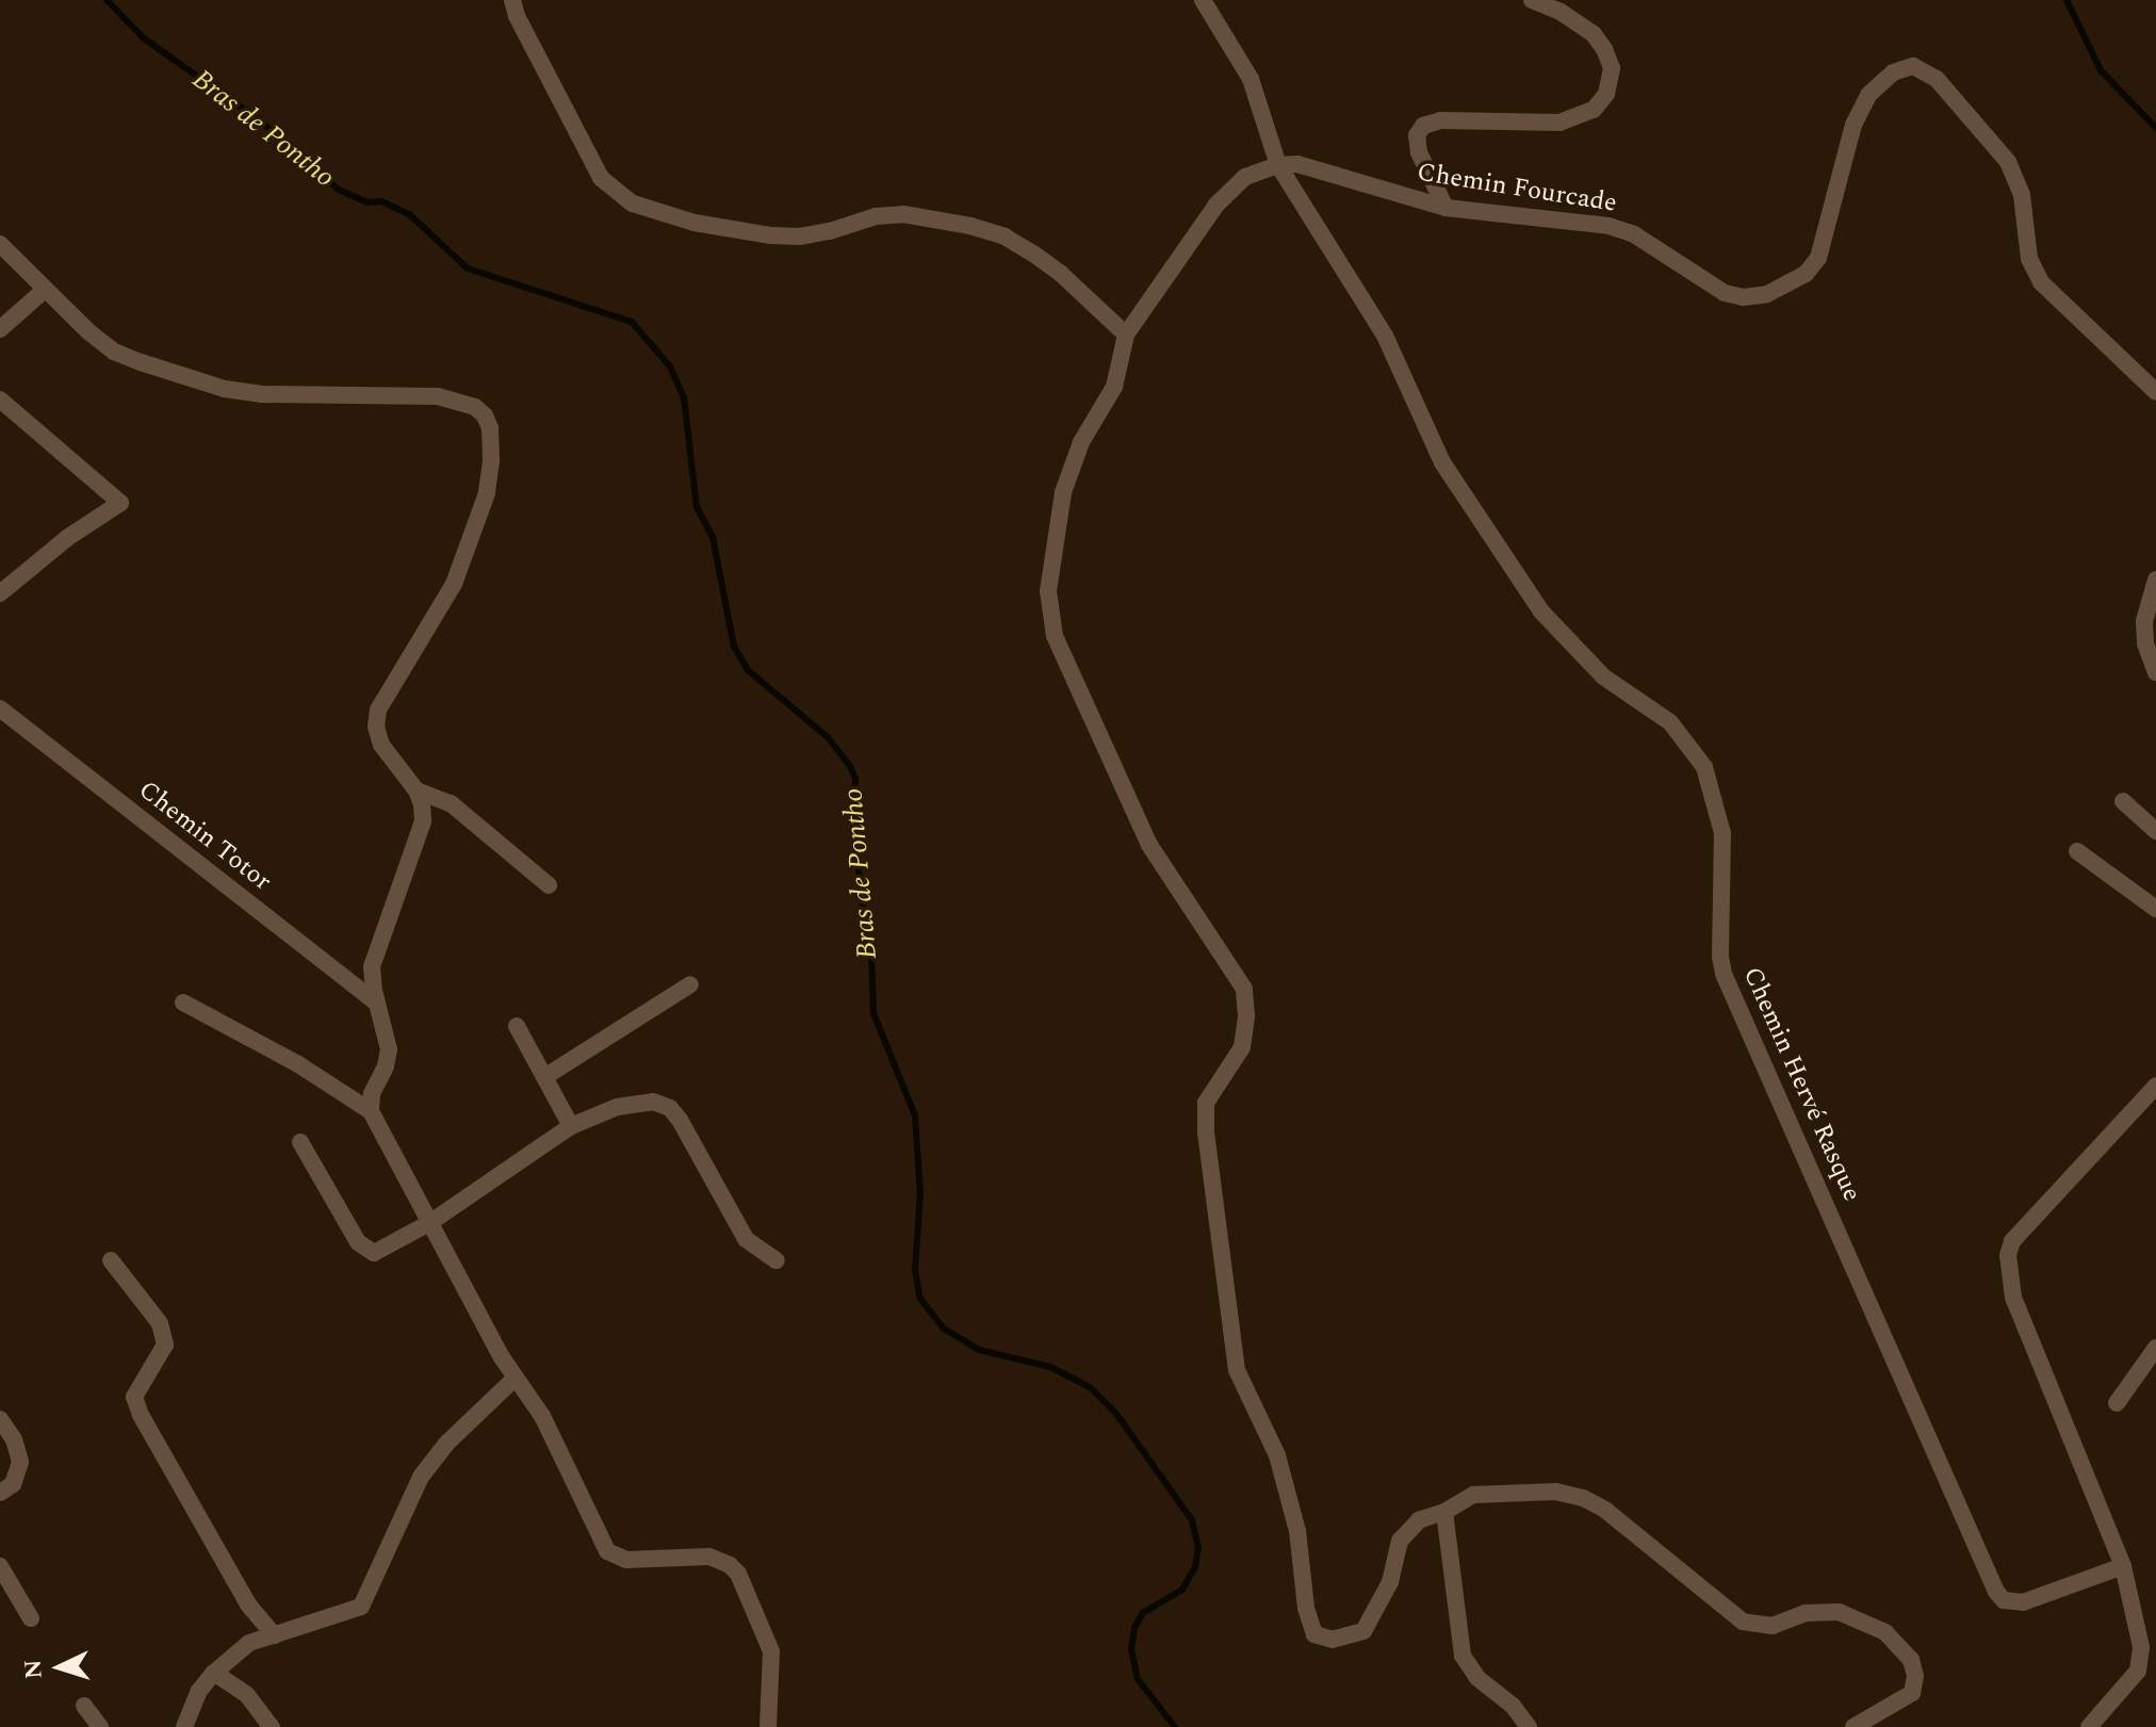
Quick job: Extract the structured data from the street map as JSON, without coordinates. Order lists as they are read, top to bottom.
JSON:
{
  "streets": {
    "street": ["Chemin Fourcade", "Chemin Totor", "Chemin Hervé Rasque"]
  },
  "crossings": [
    ["Chemin Fourcade", "Chemin Hervé Rasque"]
  ],
  "water": ["Bras de Pontho"],
  "north": "left"
}
